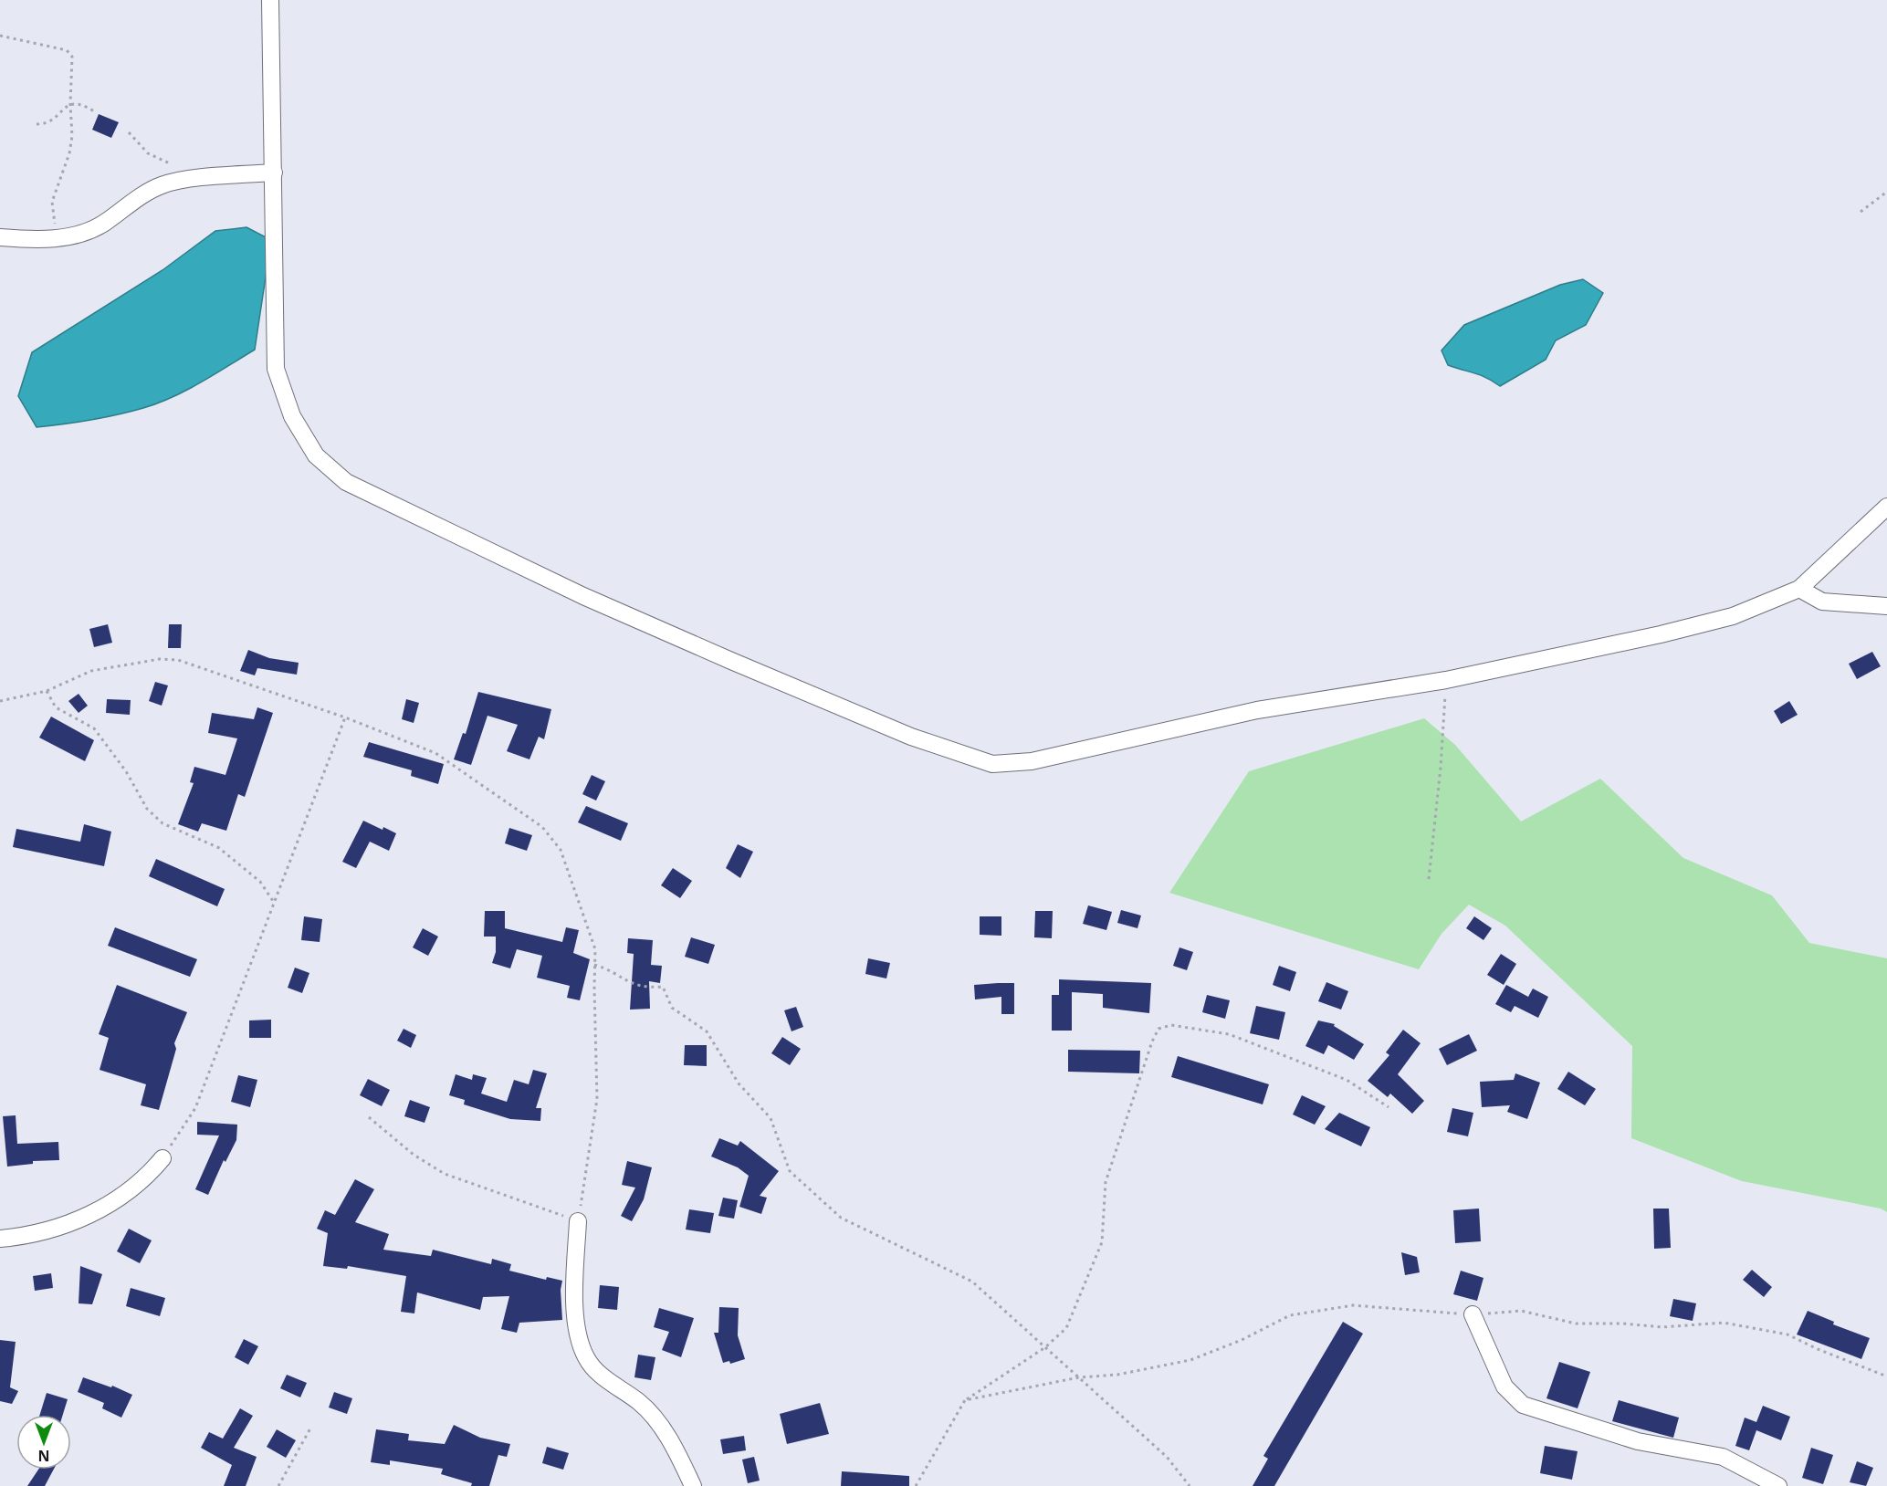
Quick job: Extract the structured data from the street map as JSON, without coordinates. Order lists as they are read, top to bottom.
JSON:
{
  "north": "bottom"
}
